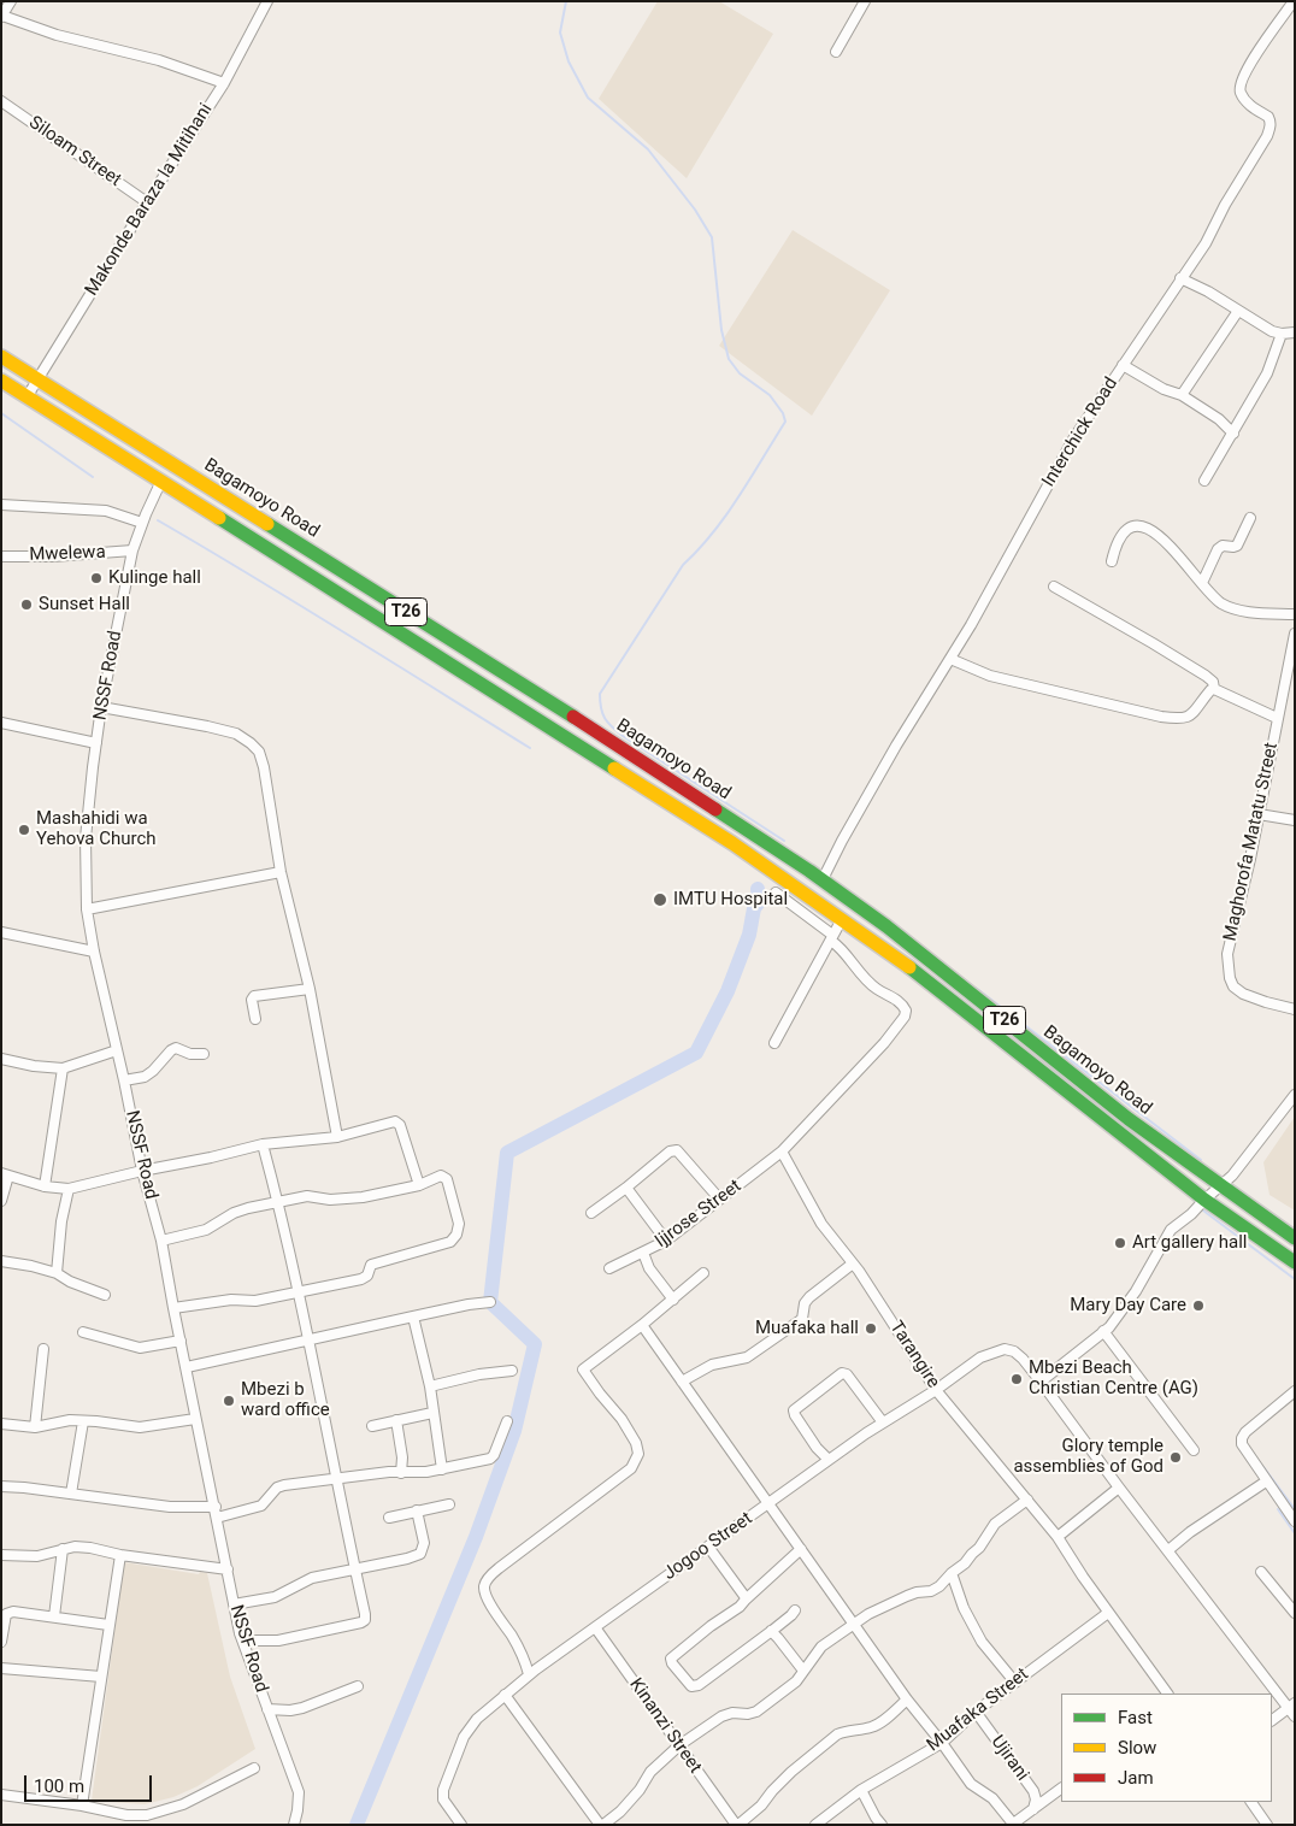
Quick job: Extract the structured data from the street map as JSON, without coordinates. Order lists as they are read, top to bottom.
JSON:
{
  "streets": {
    "highway": ["Bagamoyo Road", "T26"],
    "street": [
      "Siloam Street",
      "Makonde Baraza la Mitihani",
      "Interchick Road",
      "Mwelewa",
      "NSSF Road",
      "Maghorofa Matatu Street",
      "Ijjrose Street",
      "Tarangire",
      "Jogoo Street",
      "Muafaka Street",
      "Kinanzi Street",
      "Ujirani"
    ]
  },
  "crossings": [
    ["Siloam Street", "Makonde Baraza la Mitihani"],
    ["Makonde Baraza la Mitihani", "Bagamoyo Road"],
    ["Interchick Road", "Bagamoyo Road"],
    ["Bagamoyo Road", "NSSF Road"],
    ["Mwelewa", "NSSF Road"],
    ["Ijjrose Street", "Tarangire"],
    ["Tarangire", "Jogoo Street"],
    ["Tarangire", "Muafaka Street"],
    ["Jogoo Street", "Kinanzi Street"],
    ["Muafaka Street", "Ujirani"]
  ],
  "places": [
    "Kulinge hall",
    "Sunset Hall",
    "Mashahidi wa Yehova Church",
    "IMTU Hospital",
    "Art gallery hall",
    "Mary Day Care",
    "Muafaka hall",
    "Mbezi Beach Christian Centre (AG)",
    "Mbezi b ward office",
    "Glory temple assemblies of God"
  ],
  "legend": ["Fast", "Slow", "Jam"],
  "scale_bar": "100 m"
}
